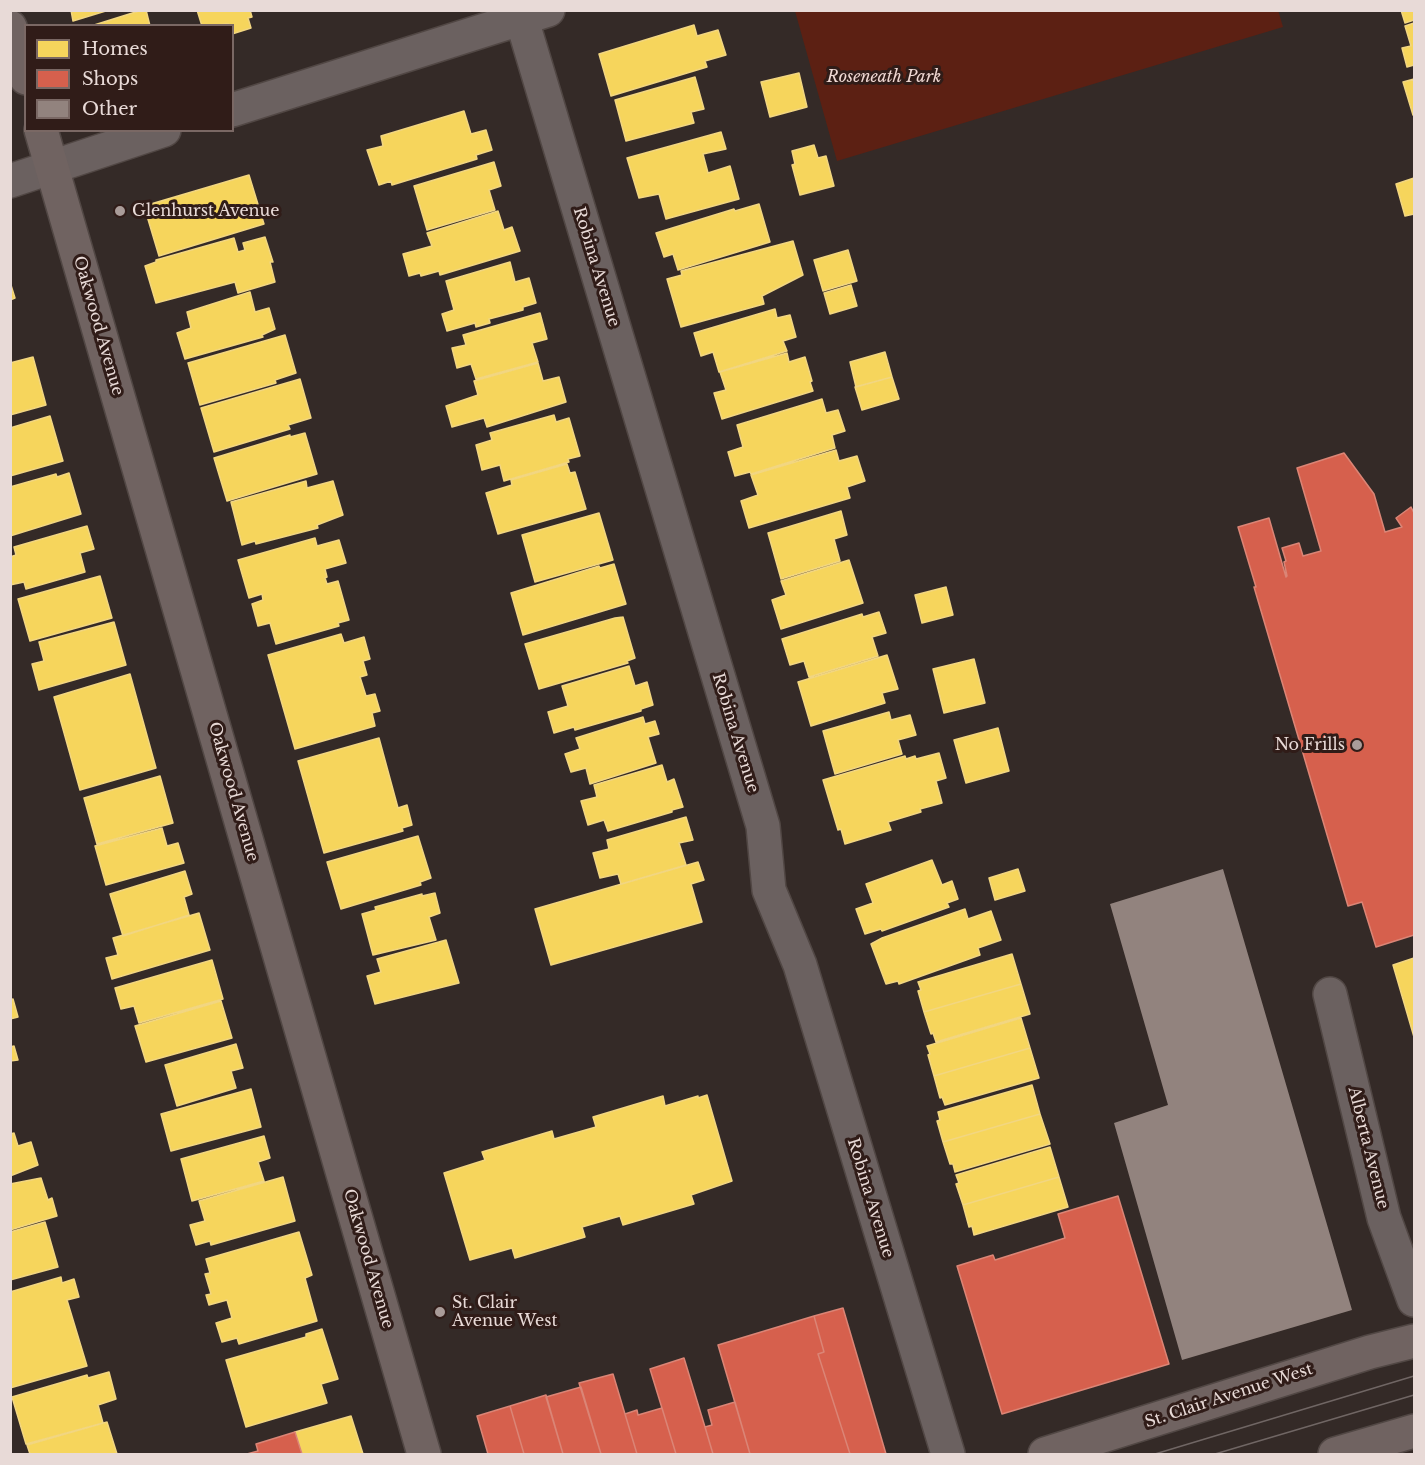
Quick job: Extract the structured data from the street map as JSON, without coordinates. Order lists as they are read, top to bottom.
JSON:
{
  "streets": {
    "street": [
      "Robina Avenue",
      "Oakwood Avenue",
      "Alberta Avenue",
      "St. Clair Avenue West"
    ]
  },
  "parks": ["Roseneath Park"],
  "places": ["Glenhurst Avenue", "No Frills", "St. Clair Avenue West"],
  "legend": ["Homes", "Shops", "Other"]
}
